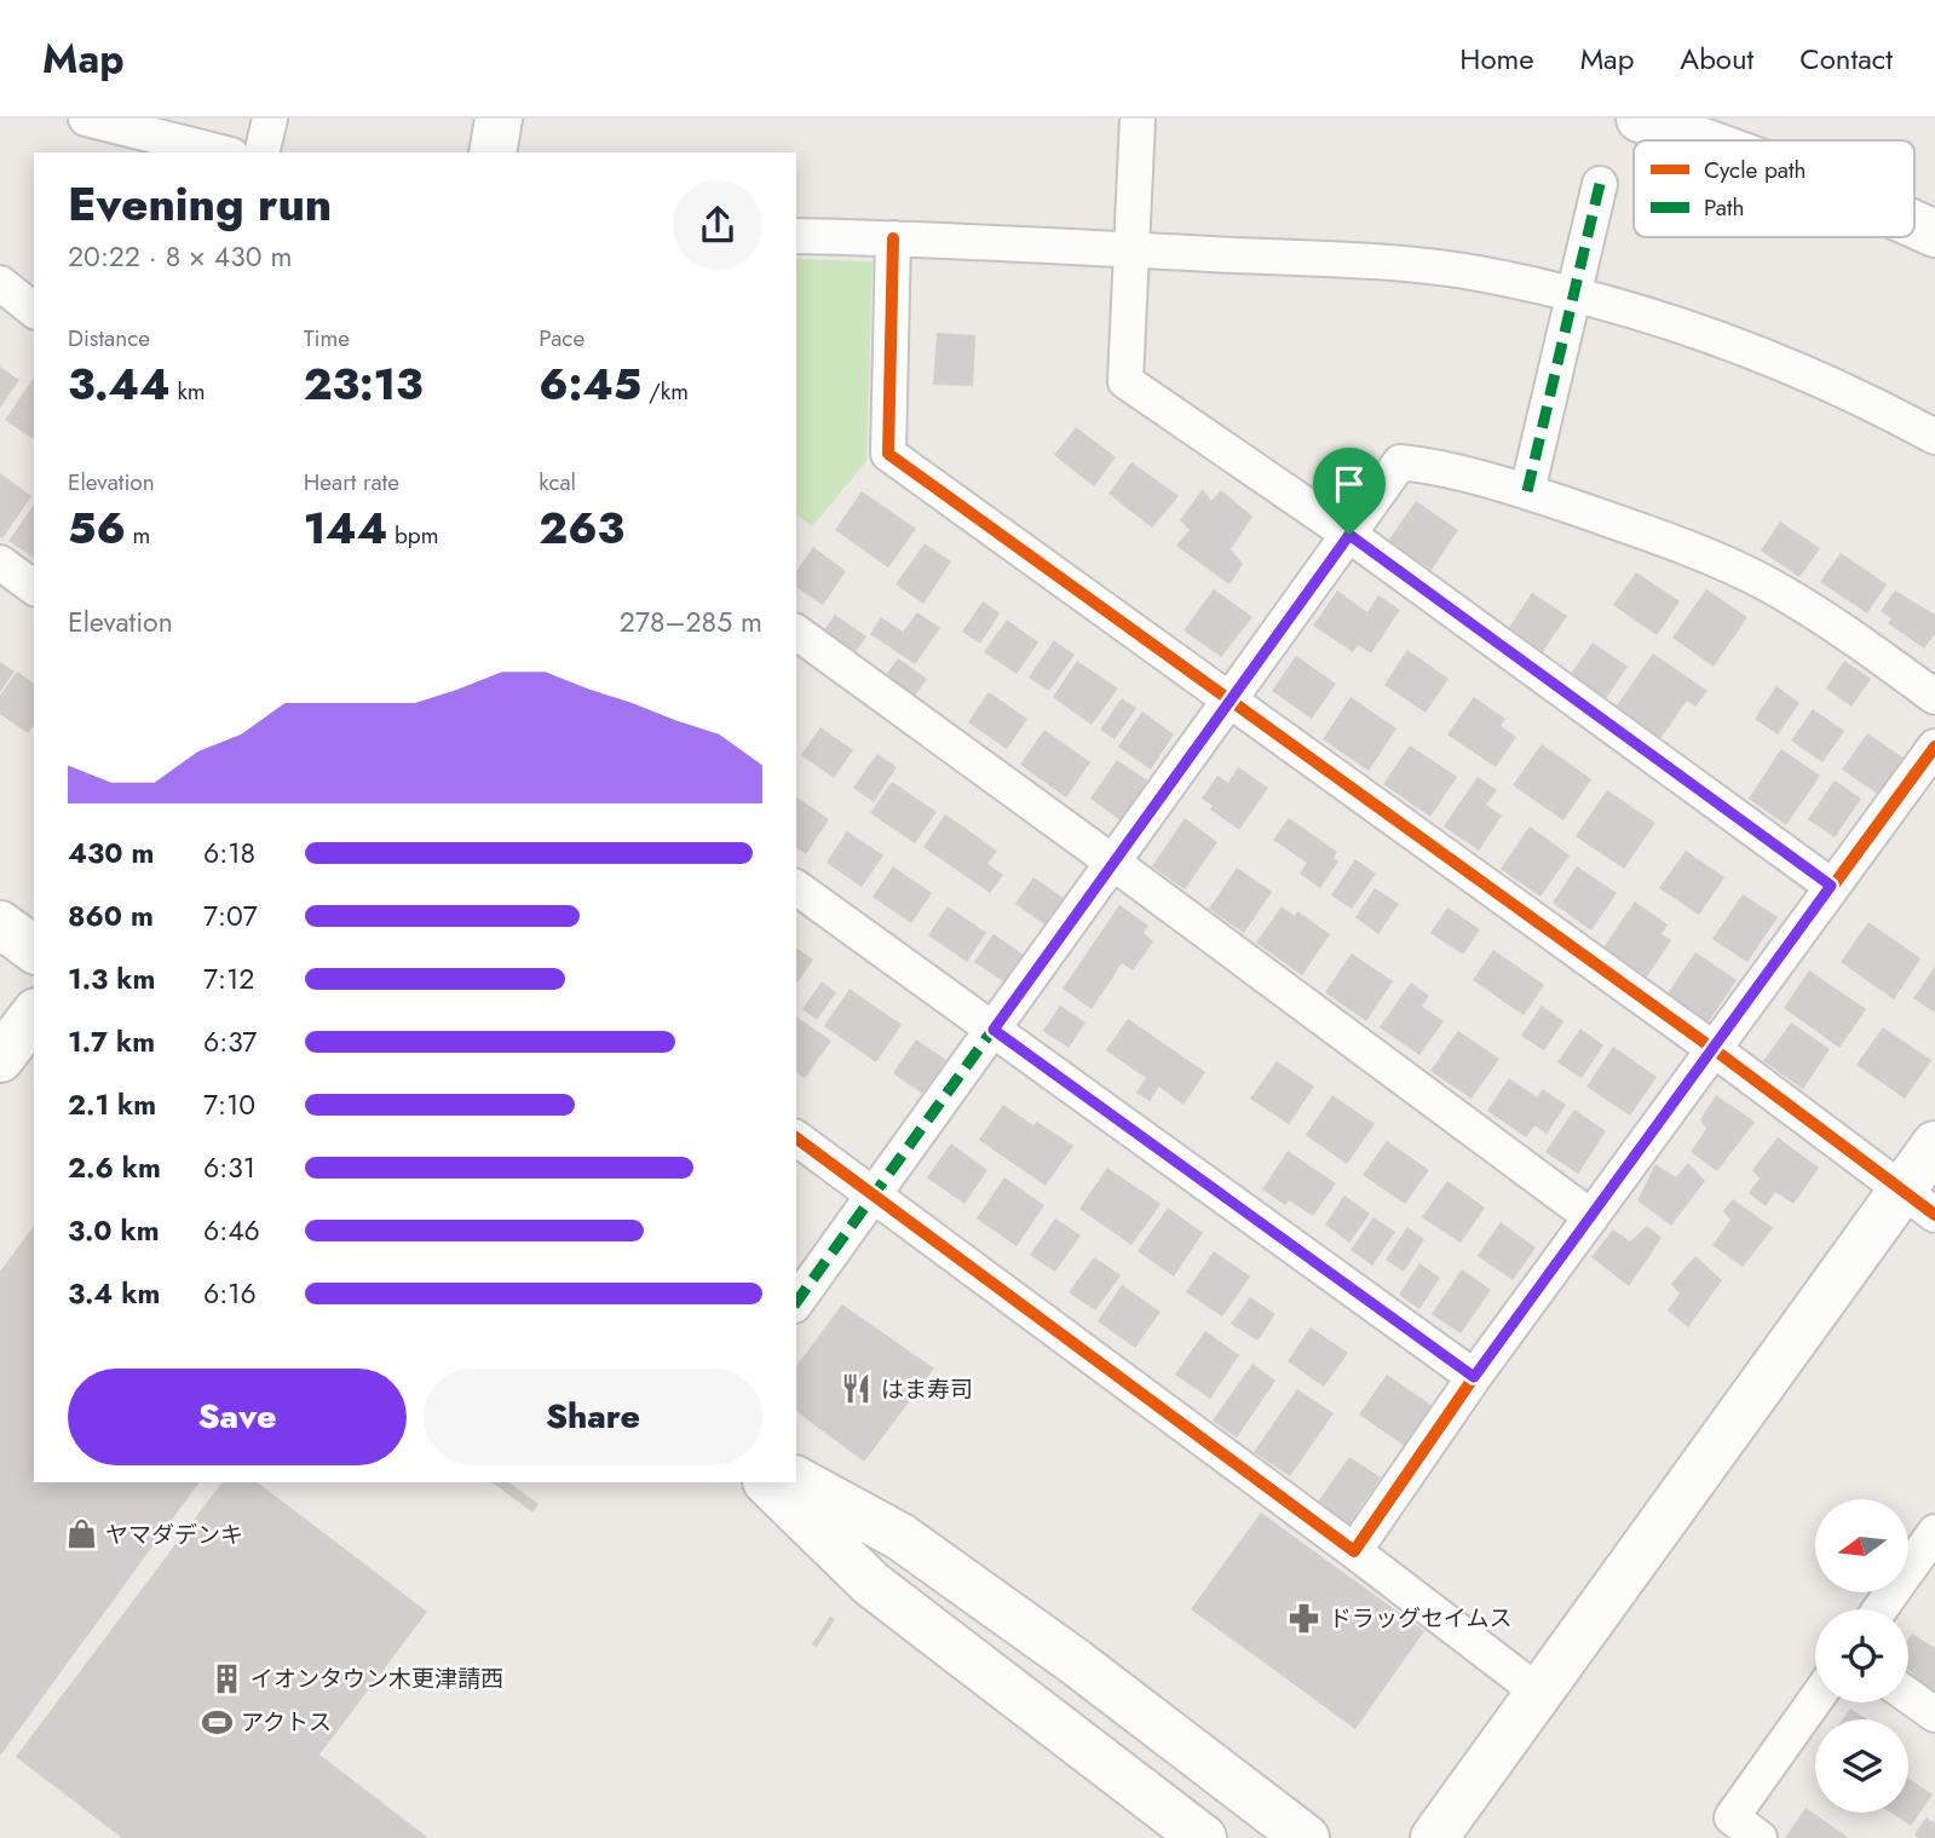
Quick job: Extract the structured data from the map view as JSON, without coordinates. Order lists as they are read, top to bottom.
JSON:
{
  "places": {
    "restaurant": ["はま寿司"],
    "shop": ["ヤマダデンキ"],
    "pharmacy": ["ドラッグセイムス"],
    "building": ["イオンタウン木更津請西"],
    "sports": ["アクトス"]
  },
  "legend": ["Cycle path", "Path"],
  "north": "left",
  "page": {
    "header": "Map",
    "nav": [
      "Home",
      "Map",
      "About",
      "Contact"
    ],
    "heading": ["Evening run", "20:22 · 8 × 430 m"],
    "stats": [
      ["Distance", "3.44 km"],
      ["Time", "23:13"],
      ["Pace", "6:45 /km"],
      ["Elevation", "56 m"],
      ["Heart rate", "144 bpm"],
      ["kcal", "263"]
    ],
    "chart": ["Elevation", "278–285 m"],
    "list": [
      {
        "name": "430 m",
        "note": "6:18"
      },
      {
        "name": "860 m",
        "note": "7:07"
      },
      {
        "name": "1.3 km",
        "note": "7:12"
      },
      {
        "name": "1.7 km",
        "note": "6:37"
      },
      {
        "name": "2.1 km",
        "note": "7:10"
      },
      {
        "name": "2.6 km",
        "note": "6:31"
      },
      {
        "name": "3.0 km",
        "note": "6:46"
      },
      {
        "name": "3.4 km",
        "note": "6:16"
      }
    ],
    "buttons": ["Save", "Share"]
  }
}
